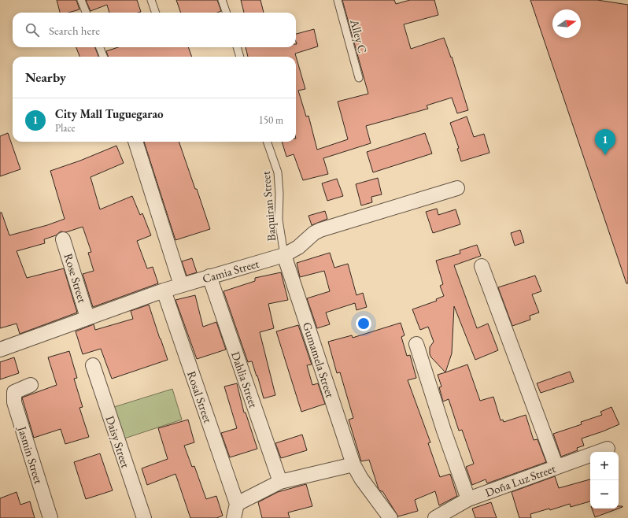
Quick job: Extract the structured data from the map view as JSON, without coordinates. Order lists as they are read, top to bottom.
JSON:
{
  "streets": {
    "street": [
      "Camia Street",
      "Rose Street",
      "Gumamela Street",
      "Dahlia Street",
      "Rosal Street",
      "Daisy Street",
      "Jasmin Street",
      "Doña Luz Street"
    ],
    "lane": ["Alley C", "Baquiran Street"]
  },
  "crossings": [
    ["Baquiran Street", "Camia Street"],
    ["Baquiran Street", "Gumamela Street"],
    ["Camia Street", "Rose Street"],
    ["Camia Street", "Gumamela Street"],
    ["Camia Street", "Dahlia Street"],
    ["Camia Street", "Rosal Street"]
  ],
  "north": "right",
  "page": {
    "search": "Search here",
    "heading": "Nearby",
    "list": [
      {
        "mark": "1",
        "name": "City Mall Tuguegarao",
        "note": "Place",
        "value": "150 m"
      }
    ],
    "pins": "1",
    "map_buttons": ["+", "−"]
  }
}
